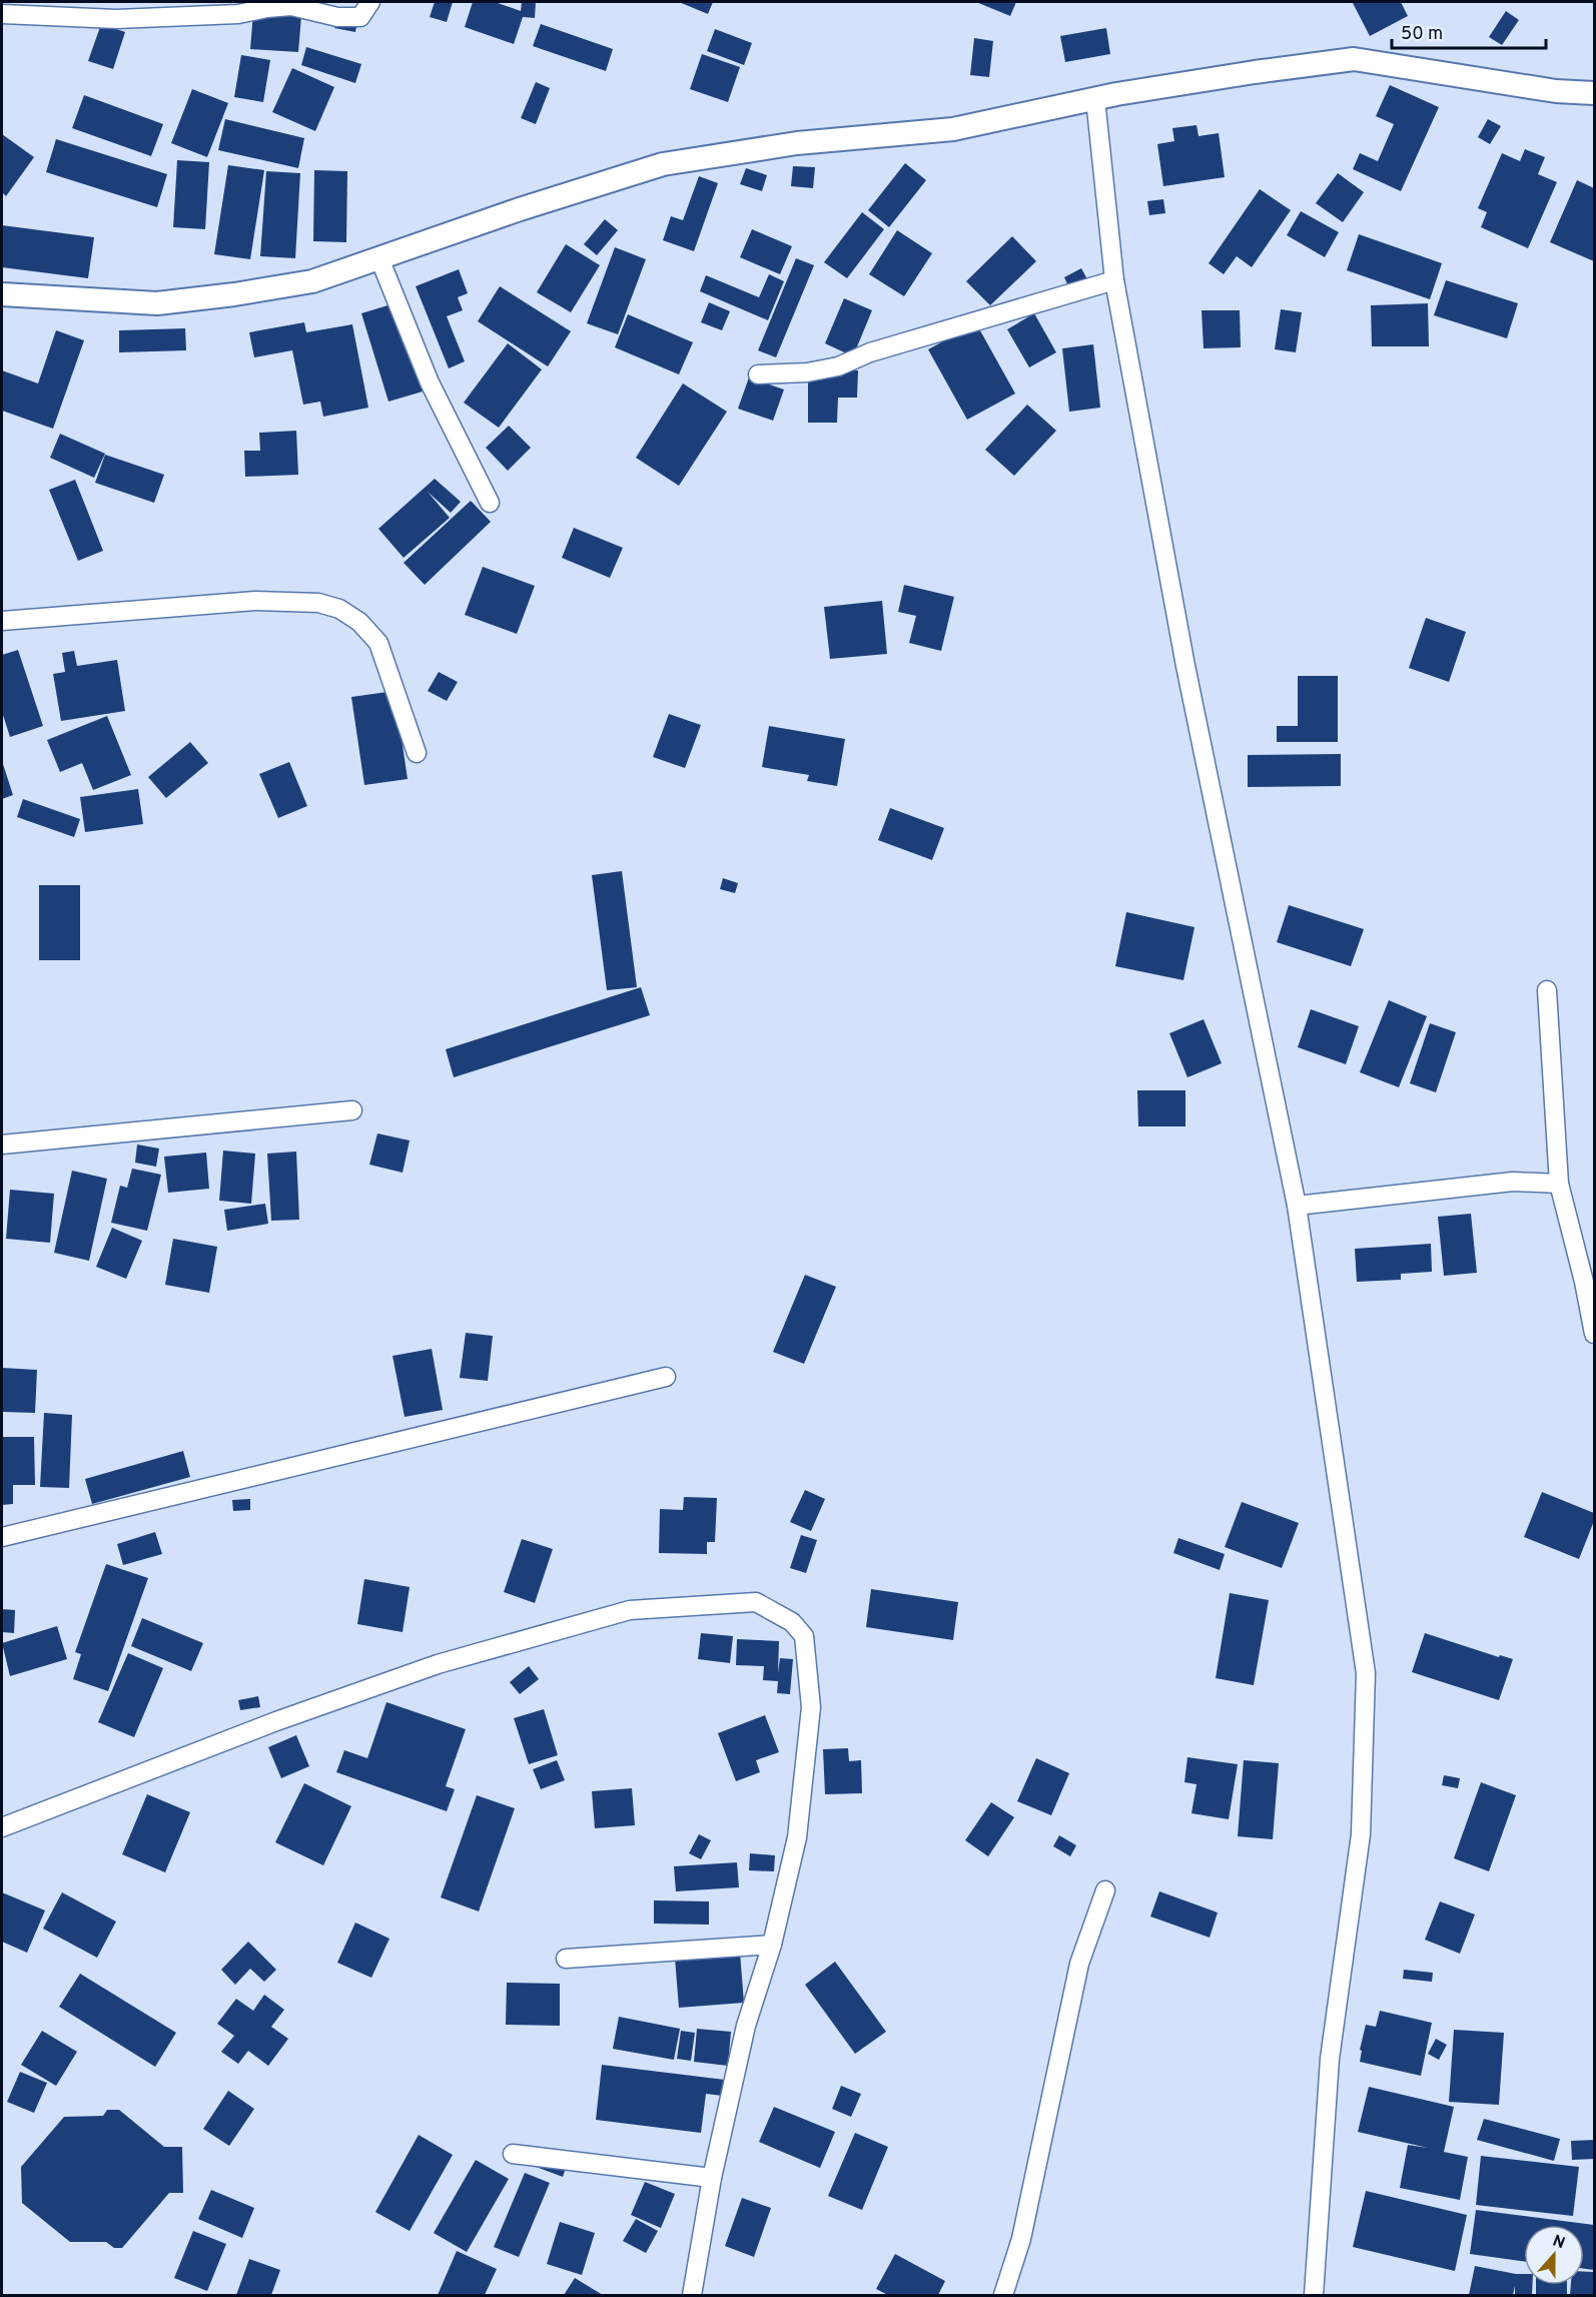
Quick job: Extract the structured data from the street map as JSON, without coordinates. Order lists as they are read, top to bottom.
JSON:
{
  "scale_bar": "50 m",
  "north": "top"
}
